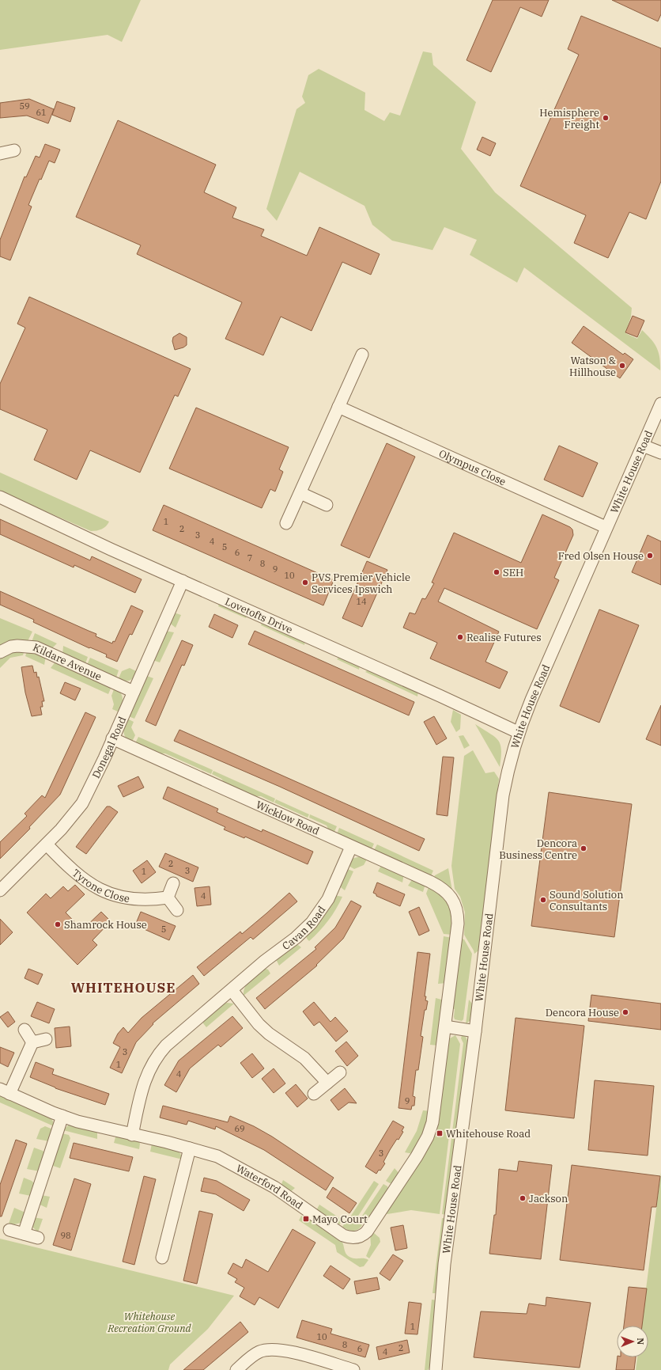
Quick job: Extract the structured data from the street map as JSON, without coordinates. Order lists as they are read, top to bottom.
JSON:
{
  "streets": {
    "street": [
      "Olympus Close",
      "White House Road",
      "Lovetofts Drive",
      "Kildare Avenue",
      "Donegal Road",
      "Wicklow Road",
      "Tyrone Close",
      "Cavan Road",
      "Waterford Road"
    ]
  },
  "crossings": [
    ["Olympus Close", "White House Road"],
    ["White House Road", "Lovetofts Drive"],
    ["Lovetofts Drive", "Donegal Road"],
    ["Kildare Avenue", "Donegal Road"],
    ["Donegal Road", "Wicklow Road"],
    ["Donegal Road", "Tyrone Close"],
    ["Wicklow Road", "Cavan Road"],
    ["Wicklow Road", "Waterford Road"],
    ["Cavan Road", "Waterford Road"]
  ],
  "districts": ["WHITEHOUSE"],
  "parks": ["Whitehouse Recreation Ground"],
  "places": {
    "other": [
      "Hemisphere Freight",
      "Watson & Hillhouse",
      "Fred Olsen House",
      "SEH",
      "PVS Premier Vehicle Services Ipswich",
      "Realise Futures",
      "Dencora Business Centre",
      "Sound Solution Consultants",
      "Shamrock House",
      "Dencora House",
      "Jackson"
    ],
    "transit": ["Whitehouse Road", "Mayo Court"]
  },
  "house_numbers": [
    "59",
    "61",
    "1",
    "2",
    "3",
    "4",
    "5",
    "6",
    "7",
    "8",
    "9",
    "10",
    "14",
    "2",
    "3",
    "1",
    "4",
    "5",
    "3",
    "1",
    "4",
    "9",
    "69",
    "3",
    "98",
    "1",
    "10",
    "8",
    "2",
    "6",
    "4"
  ],
  "north": "right"
}
